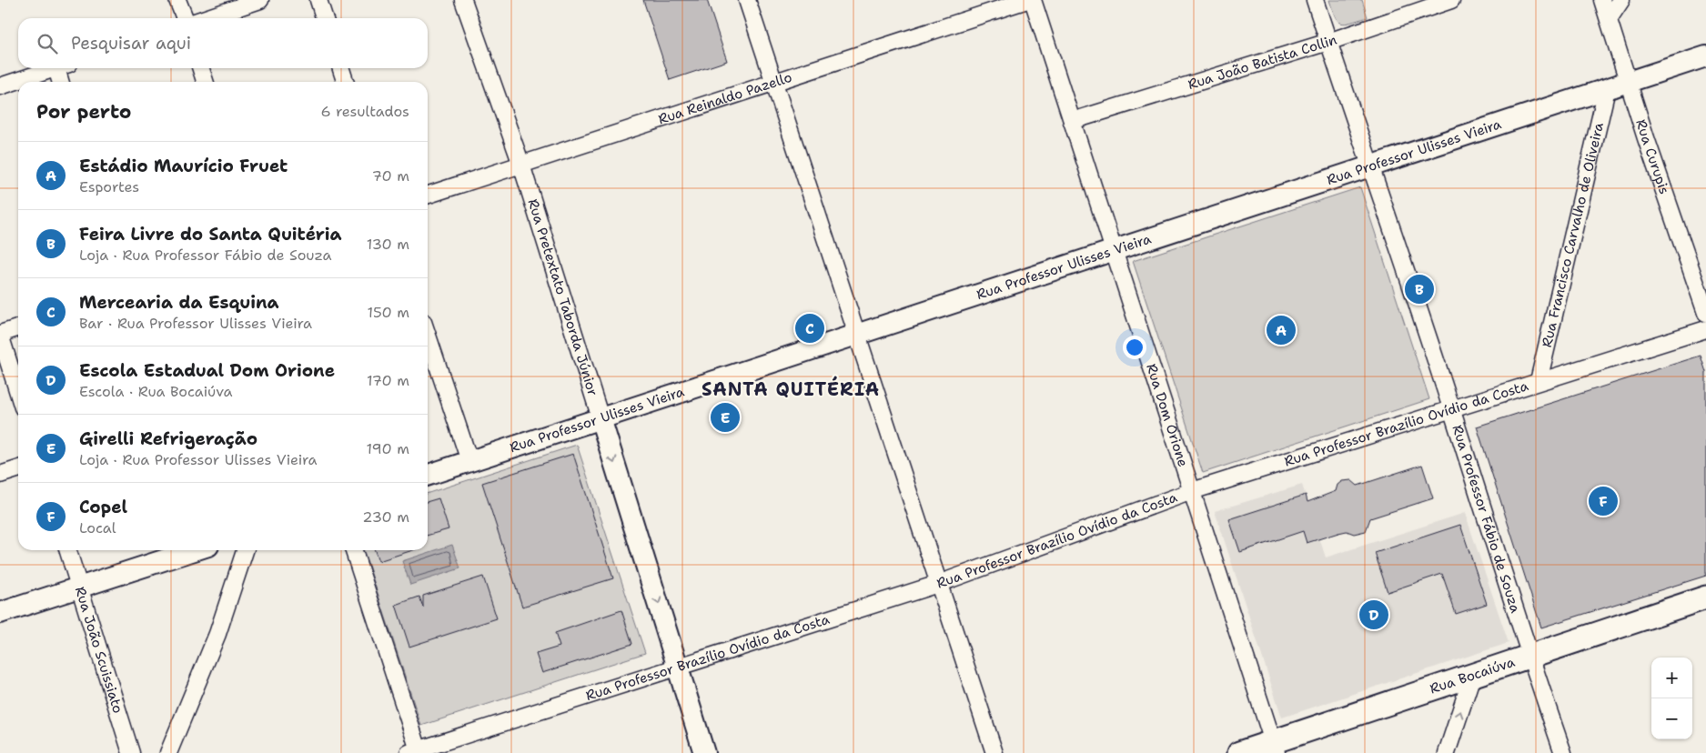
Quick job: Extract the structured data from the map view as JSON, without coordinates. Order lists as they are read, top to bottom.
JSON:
{
  "streets": {
    "main road": ["Rua Bocaiúva"],
    "street": [
      "Rua João Batista Collin",
      "Rua Reinaldo Pazello",
      "Rua Professor Ulisses Vieira",
      "Rua Curupis",
      "Rua Francisco Carvalho de Oliveira",
      "Rua Pretextato Taborda Júnior",
      "Rua Dom Orione",
      "Rua Professor Brazílio Ovídio da Costa",
      "Rua Professor Fábio de Souza",
      "Rua João Scuissiato"
    ]
  },
  "crossings": [
    ["Rua João Batista Collin", "Rua Dom Orione"],
    ["Rua João Batista Collin", "Rua Professor Fábio de Souza"],
    ["Rua Reinaldo Pazello", "Rua Pretextato Taborda Júnior"],
    ["Rua Professor Ulisses Vieira", "Rua Curupis"],
    ["Rua Professor Ulisses Vieira", "Rua Francisco Carvalho de Oliveira"],
    ["Rua Professor Ulisses Vieira", "Rua Pretextato Taborda Júnior"],
    ["Rua Professor Ulisses Vieira", "Rua Dom Orione"],
    ["Rua Professor Ulisses Vieira", "Rua Professor Fábio de Souza"],
    ["Rua Francisco Carvalho de Oliveira", "Rua Professor Brazílio Ovídio da Costa"],
    ["Rua Pretextato Taborda Júnior", "Rua Professor Brazílio Ovídio da Costa"],
    ["Rua Dom Orione", "Rua Professor Brazílio Ovídio da Costa"],
    ["Rua Dom Orione", "Rua Bocaiúva"],
    ["Rua Professor Brazílio Ovídio da Costa", "Rua Professor Fábio de Souza"],
    ["Rua Professor Fábio de Souza", "Rua Bocaiúva"]
  ],
  "districts": ["SANTA QUITÉRIA"],
  "page": {
    "search": "Pesquisar aqui",
    "heading": ["Por perto", "6 resultados"],
    "list": [
      {
        "mark": "A",
        "name": "Estádio Maurício Fruet",
        "note": "Esportes",
        "value": "70 m"
      },
      {
        "mark": "B",
        "name": "Feira Livre do Santa Quitéria",
        "note": "Loja · Rua Professor Fábio de Souza",
        "value": "130 m"
      },
      {
        "mark": "C",
        "name": "Mercearia da Esquina",
        "note": "Bar · Rua Professor Ulisses Vieira",
        "value": "150 m"
      },
      {
        "mark": "D",
        "name": "Escola Estadual Dom Orione",
        "note": "Escola · Rua Bocaiúva",
        "value": "170 m"
      },
      {
        "mark": "E",
        "name": "Girelli Refrigeração",
        "note": "Loja · Rua Professor Ulisses Vieira",
        "value": "190 m"
      },
      {
        "mark": "F",
        "name": "Copel",
        "note": "Local",
        "value": "230 m"
      }
    ],
    "pins": [
      "B",
      "C",
      "A",
      "E",
      "F",
      "D"
    ],
    "map_buttons": ["+", "−"]
  }
}
